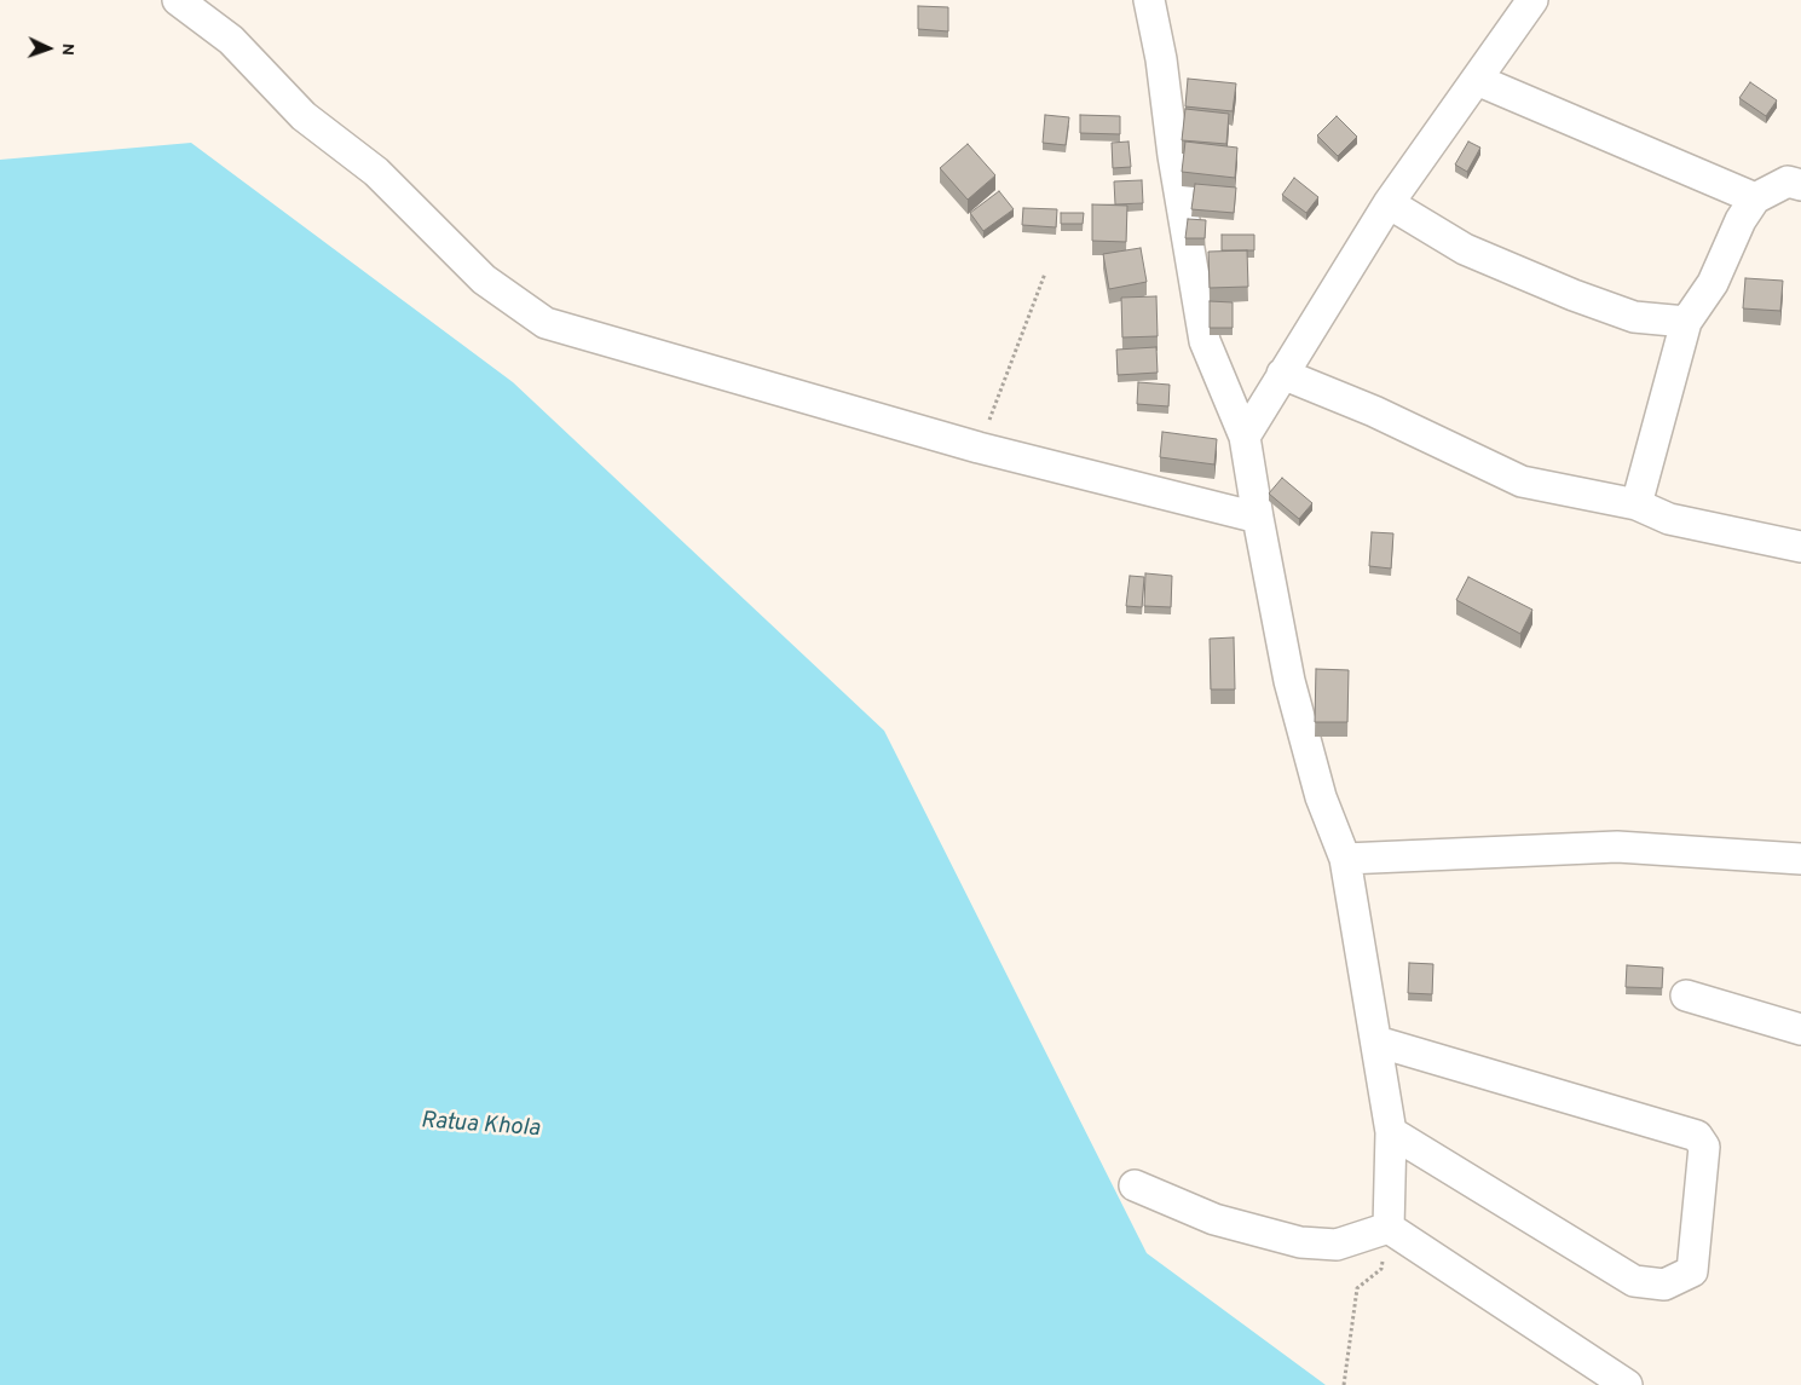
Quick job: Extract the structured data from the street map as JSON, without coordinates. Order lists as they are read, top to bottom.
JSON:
{
  "water": ["Ratua Khola"],
  "north": "right"
}
